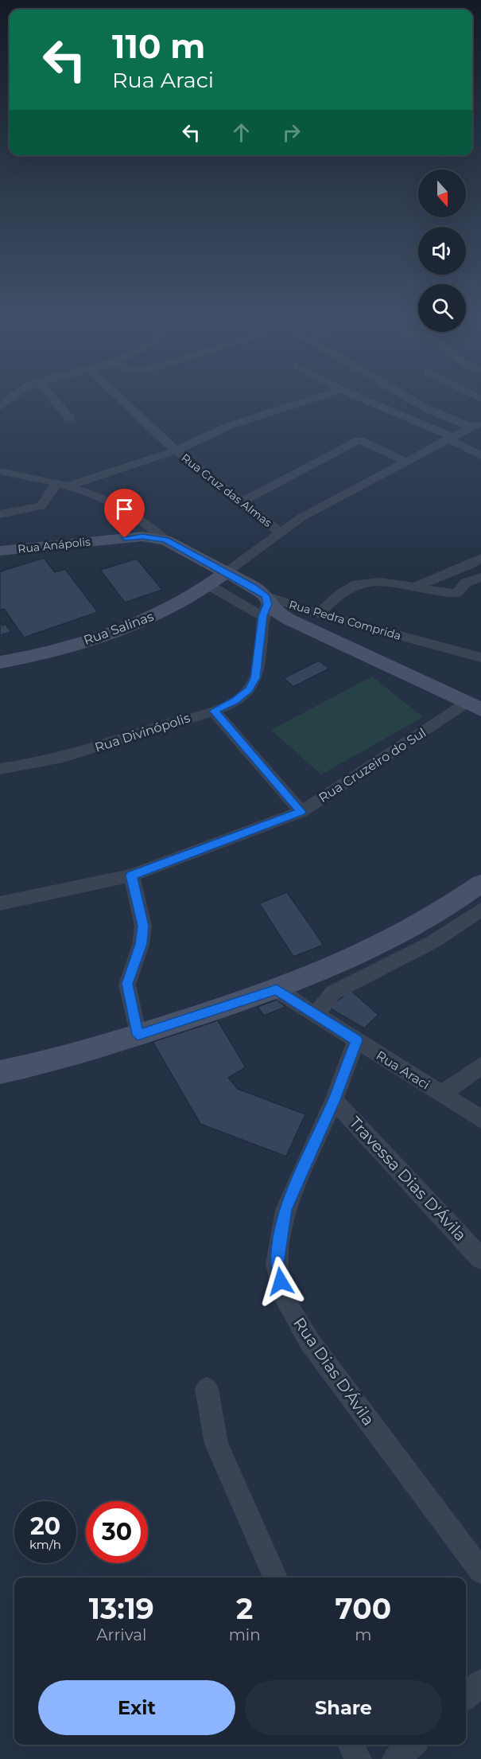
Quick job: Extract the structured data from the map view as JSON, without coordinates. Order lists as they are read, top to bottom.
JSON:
{
  "streets": {
    "street": [
      "Rua Cruz das Almas",
      "Rua Anápolis",
      "Rua Pedra Comprida",
      "Rua Salinas",
      "Rua Divinópolis",
      "Rua Cruzeiro do Sul",
      "Rua Araci",
      "Travessa Dias D'Ávila",
      "Rua Dias D'Ávila"
    ]
  },
  "crossings": [
    ["Rua Anápolis", "Rua Pedra Comprida"],
    ["Rua Pedra Comprida", "Rua Salinas"],
    ["Rua Pedra Comprida", "Rua Divinópolis"],
    ["Rua Araci", "Rua Dias D'Ávila"],
    ["Travessa Dias D'Ávila", "Rua Dias D'Ávila"]
  ],
  "north": "bottom",
  "page": {
    "turn": ["110 m", "Rua Araci"],
    "speed": "20 km/h",
    "limit": "30",
    "eta": [
      "13:19",
      "Arrival",
      "2",
      "min",
      "700",
      "m"
    ],
    "buttons": ["Exit", "Share"]
  }
}
